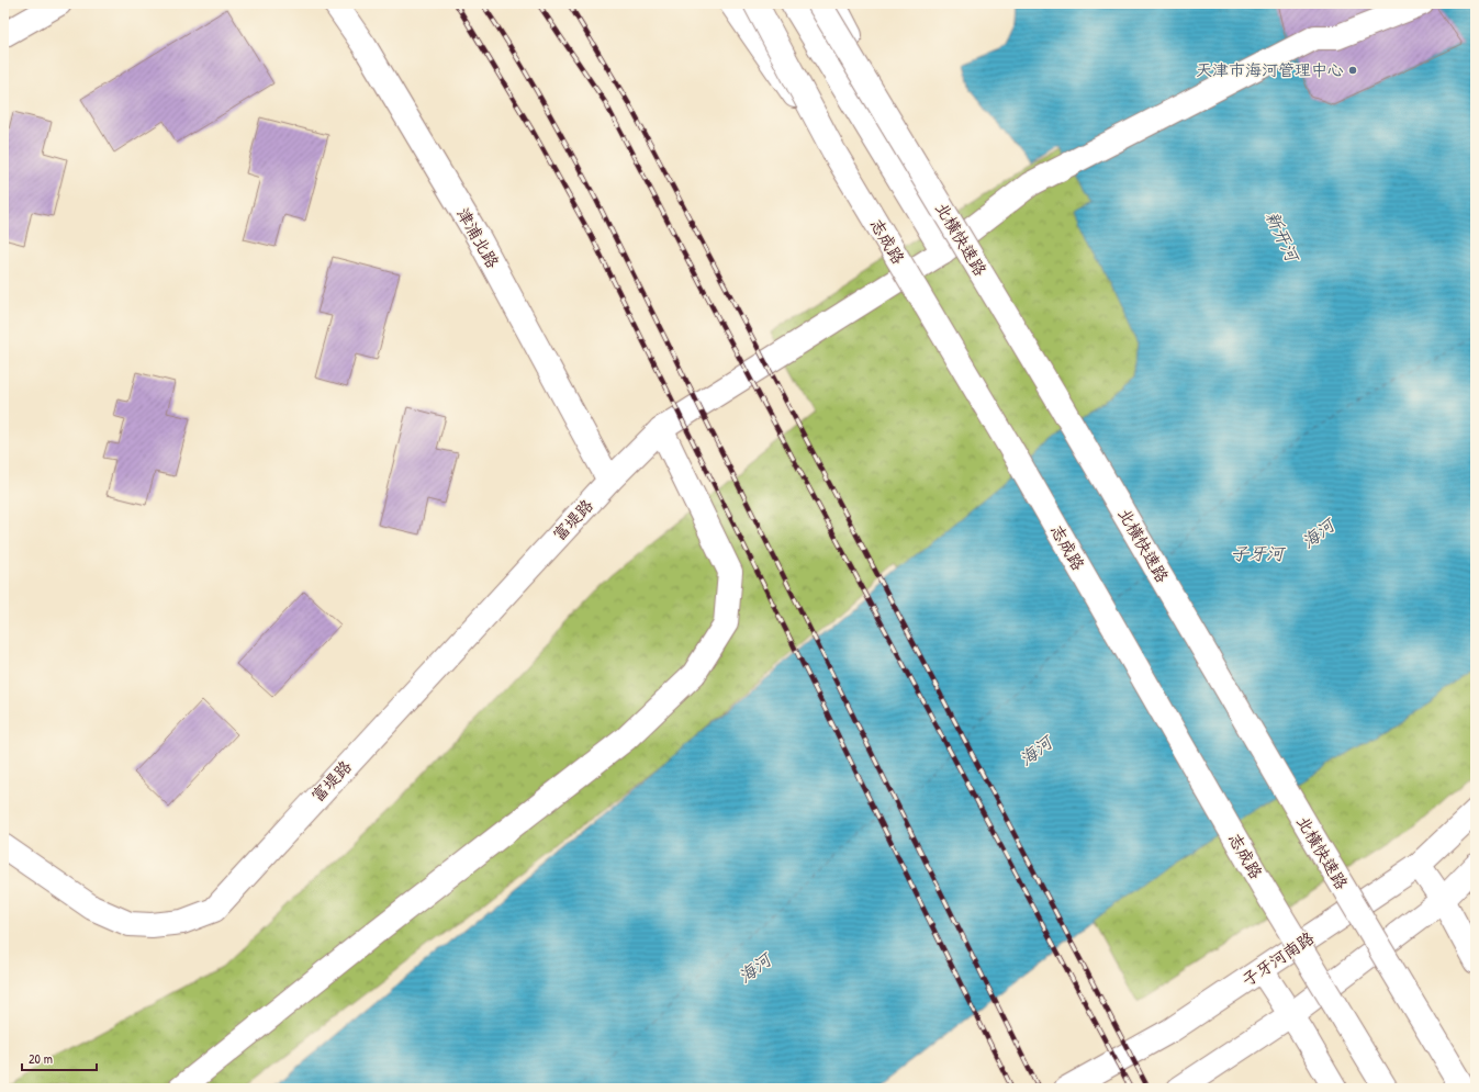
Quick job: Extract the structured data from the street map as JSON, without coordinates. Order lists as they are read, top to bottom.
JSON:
{
  "streets": {
    "main road": [
      "津浦北路",
      "北横快速路",
      "志成路",
      "富堤路",
      "子牙河南路"
    ]
  },
  "crossings": [
    ["津浦北路", "富堤路"]
  ],
  "water": ["新开河", "海河", "子牙河"],
  "places": ["天津市海河管理中心"],
  "scale_bar": "20 m"
}
